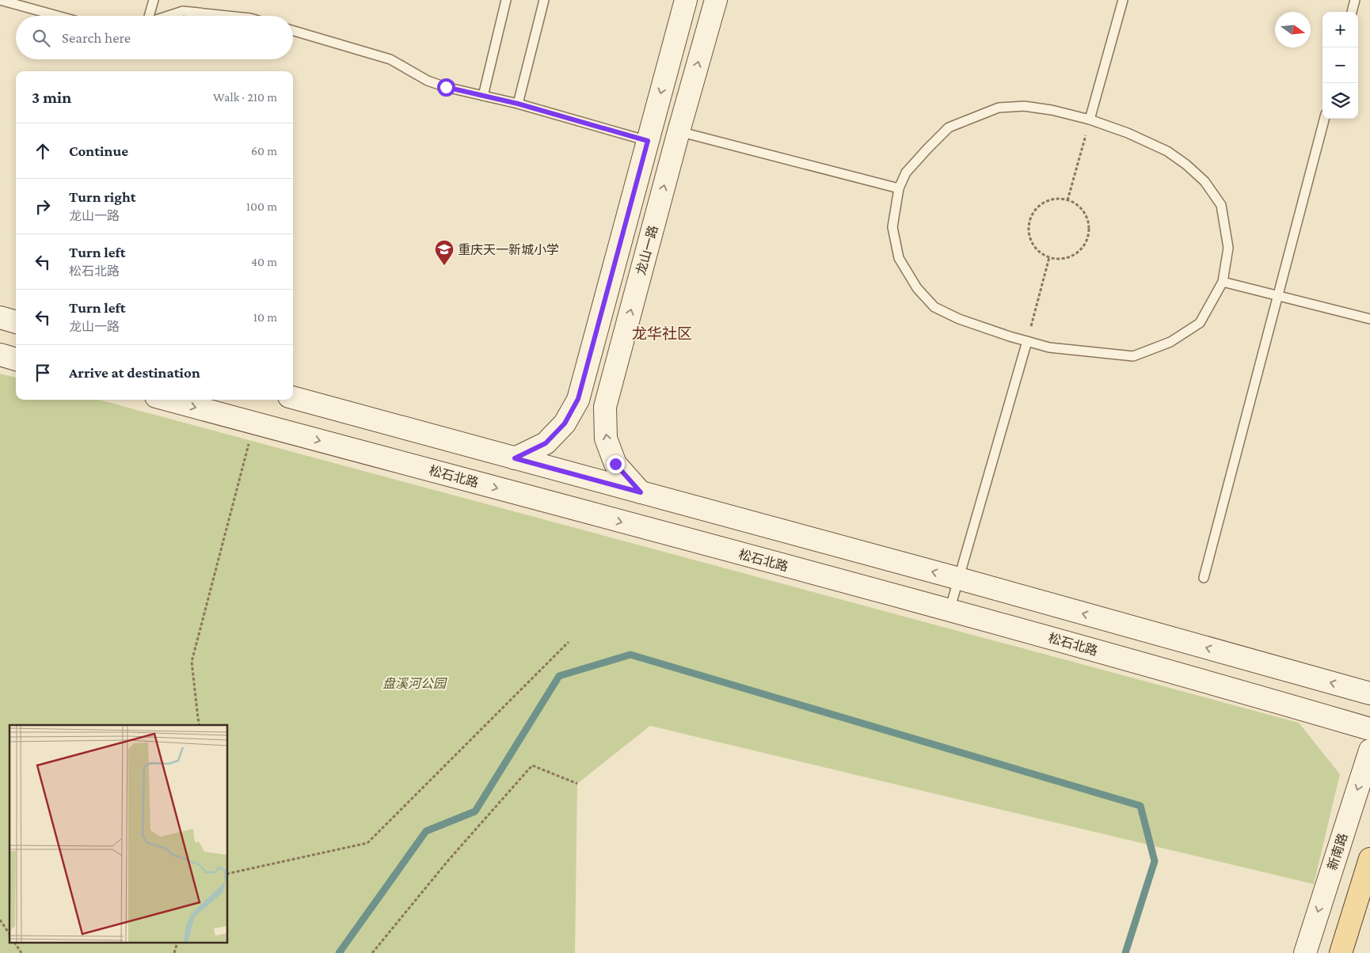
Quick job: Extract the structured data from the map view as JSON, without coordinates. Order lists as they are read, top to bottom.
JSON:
{
  "streets": {
    "main road": ["龙山一路", "松石北路", "新南路"]
  },
  "districts": ["龙华社区"],
  "parks": ["盘溪河公园"],
  "places": {
    "school or university": ["重庆天一新城小学"]
  },
  "north": "right",
  "page": {
    "map_buttons": ["+", "−"],
    "search": "Search here",
    "heading": ["3 min", "Walk · 210 m"],
    "list": [
      ["Continue", "60 m"],
      ["Turn right", "龙山一路", "100 m"],
      ["Turn left", "松石北路", "40 m"],
      ["Turn left", "龙山一路", "10 m"],
      "Arrive at destination"
    ]
  }
}
